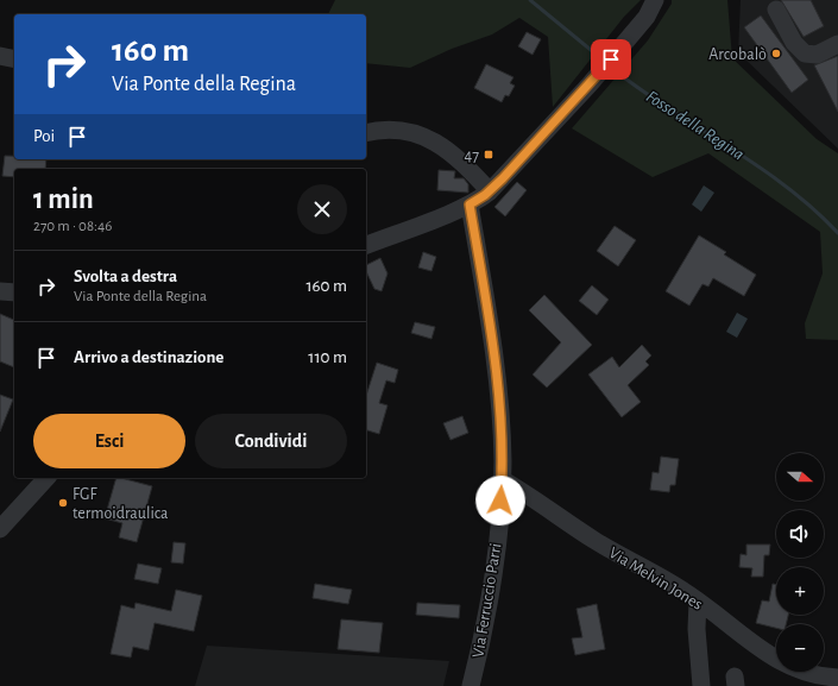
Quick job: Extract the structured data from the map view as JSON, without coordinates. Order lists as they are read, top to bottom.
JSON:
{
  "streets": {
    "street": ["Via Melvin Jones", "Via Ferruccio Parri"]
  },
  "crossings": [
    ["Via Melvin Jones", "Via Ferruccio Parri"]
  ],
  "water": ["Fosso della Regina"],
  "places": {
    "other": ["Arcobalò", "FGF termoidraulica"],
    "transit": ["47"]
  },
  "north": "right",
  "page": {
    "turn": ["160 m", "Via Ponte della Regina"],
    "then": "Poi",
    "heading": ["1 min", "270 m · 08:46"],
    "list": [
      {
        "name": "Svolta a destra",
        "note": "Via Ponte della Regina",
        "value": "160 m"
      },
      {
        "name": "Arrivo a destinazione",
        "value": "110 m"
      }
    ],
    "buttons": ["Esci", "Condividi"],
    "map_buttons": ["+", "−"]
  }
}
